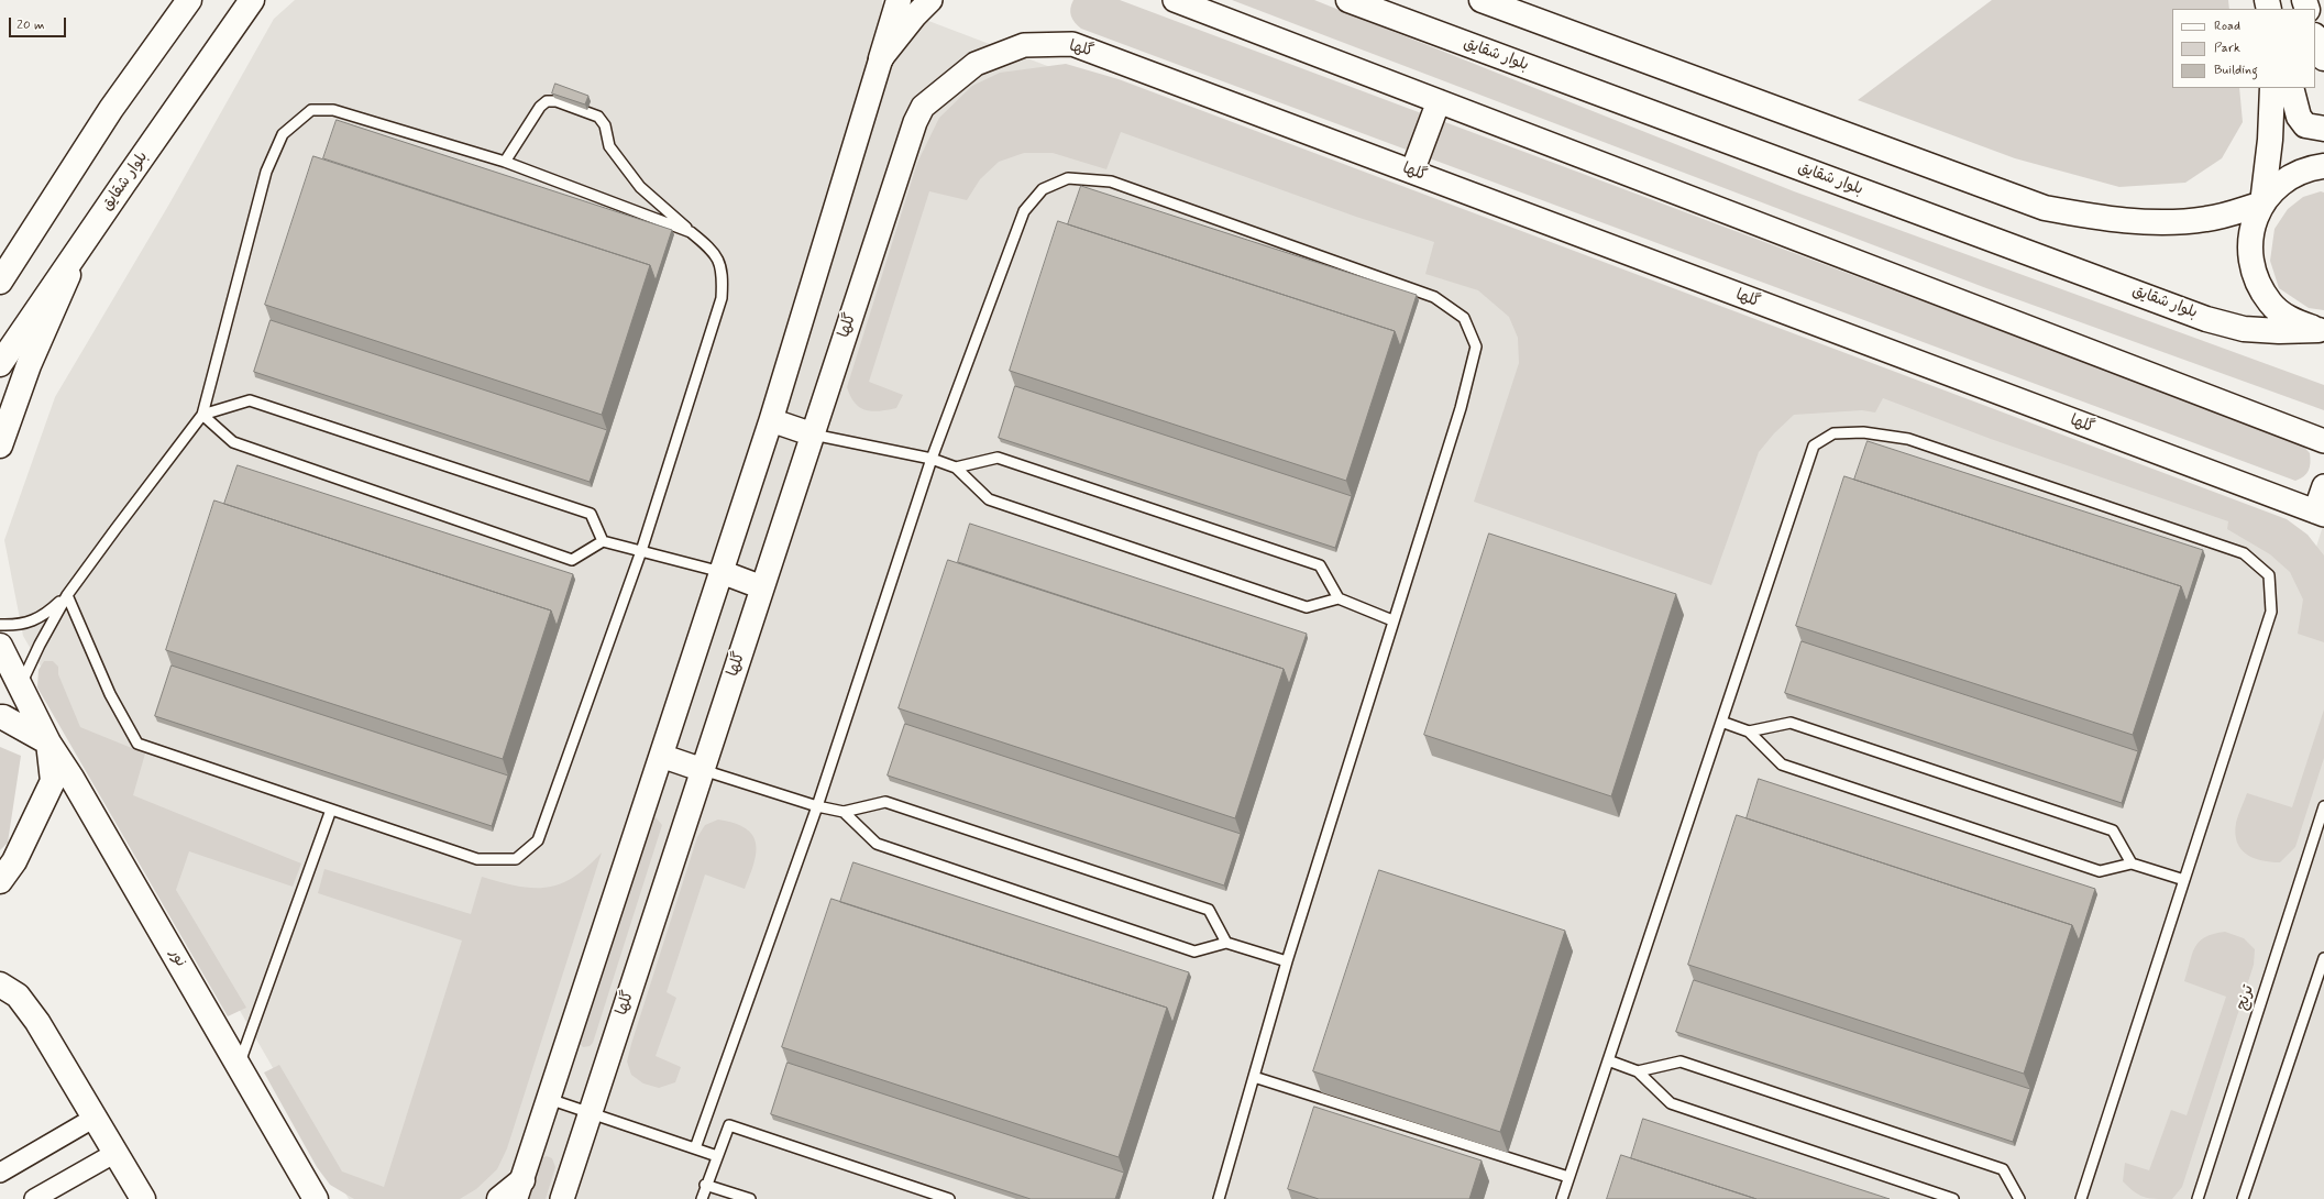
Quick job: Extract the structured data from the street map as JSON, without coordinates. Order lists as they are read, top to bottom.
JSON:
{
  "streets": {
    "main road": ["بلوار شقایق", "نور"],
    "street": ["گلها"],
    "lane": ["ترنج"]
  },
  "legend": ["Road", "Park", "Building"],
  "scale_bar": "20 m"
}
